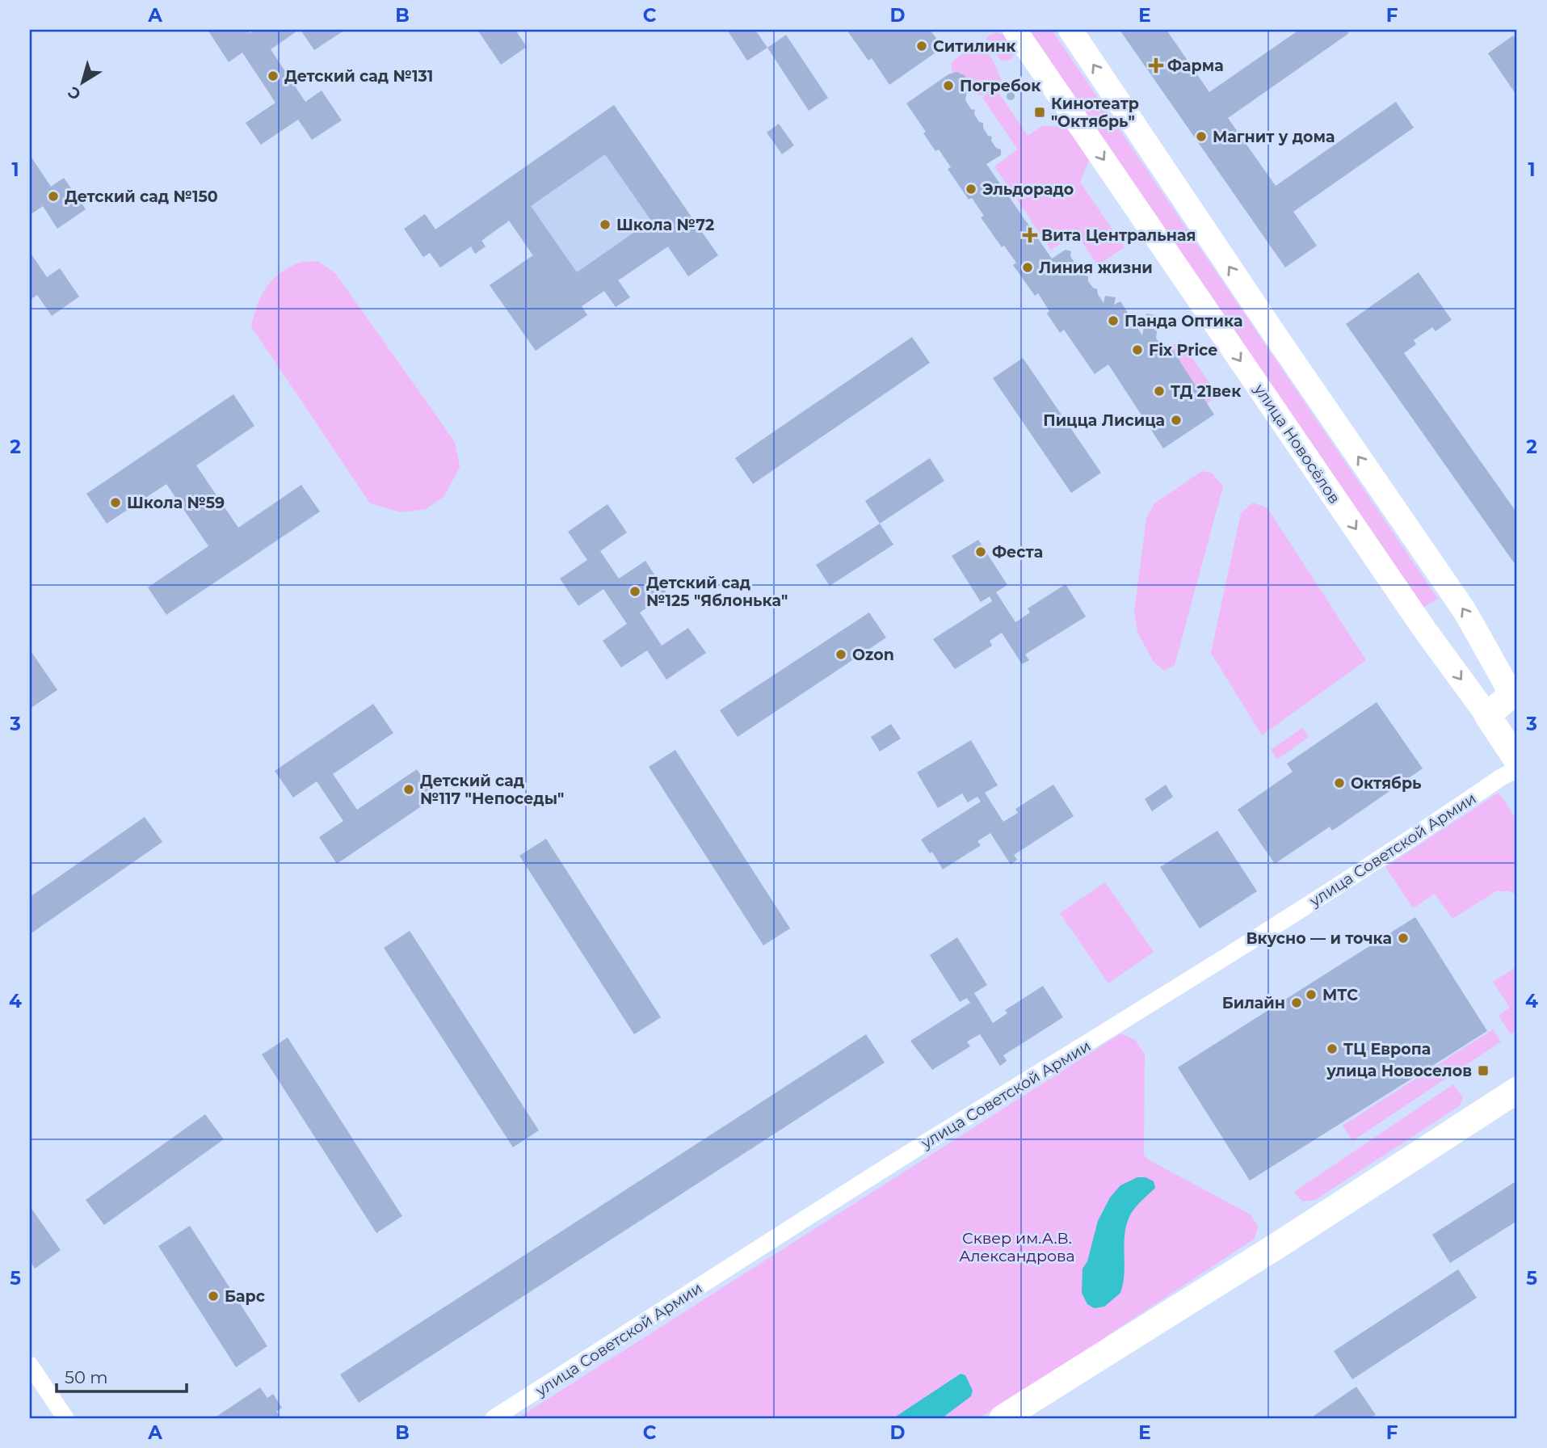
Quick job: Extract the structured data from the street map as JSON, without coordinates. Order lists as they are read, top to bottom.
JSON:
{
  "streets": {
    "main road": ["улица Новосёлов"],
    "street": ["улица Советской Армии"]
  },
  "parks": ["Сквер им.А.В. Александрова"],
  "places": {
    "other": [
      "Ситилинк",
      "Детский сад №131",
      "Погребок",
      "Магнит у дома",
      "Эльдорадо",
      "Детский сад №150",
      "Школа №72",
      "Линия жизни",
      "Панда Оптика",
      "Fix Price",
      "ТД 21век",
      "Пицца Лисица",
      "Школа №59",
      "Феста",
      "Детский сад №125 \"Яблонька\"",
      "Ozon",
      "Октябрь",
      "Детский сад №117 \"Непоседы\"",
      "Вкусно — и точка",
      "МТС",
      "Билайн",
      "ТЦ Европа",
      "Барс"
    ],
    "health": ["Фарма", "Вита Центральная"],
    "transit": ["Кинотеатр \"Октябрь\"", "улица Новоселов"]
  },
  "scale_bar": "50 m",
  "north": "bottom left",
  "grid": {
    "columns": [
      "A",
      "B",
      "C",
      "D",
      "E",
      "F"
    ],
    "rows": [
      "1",
      "2",
      "3",
      "4",
      "5"
    ]
  }
}
